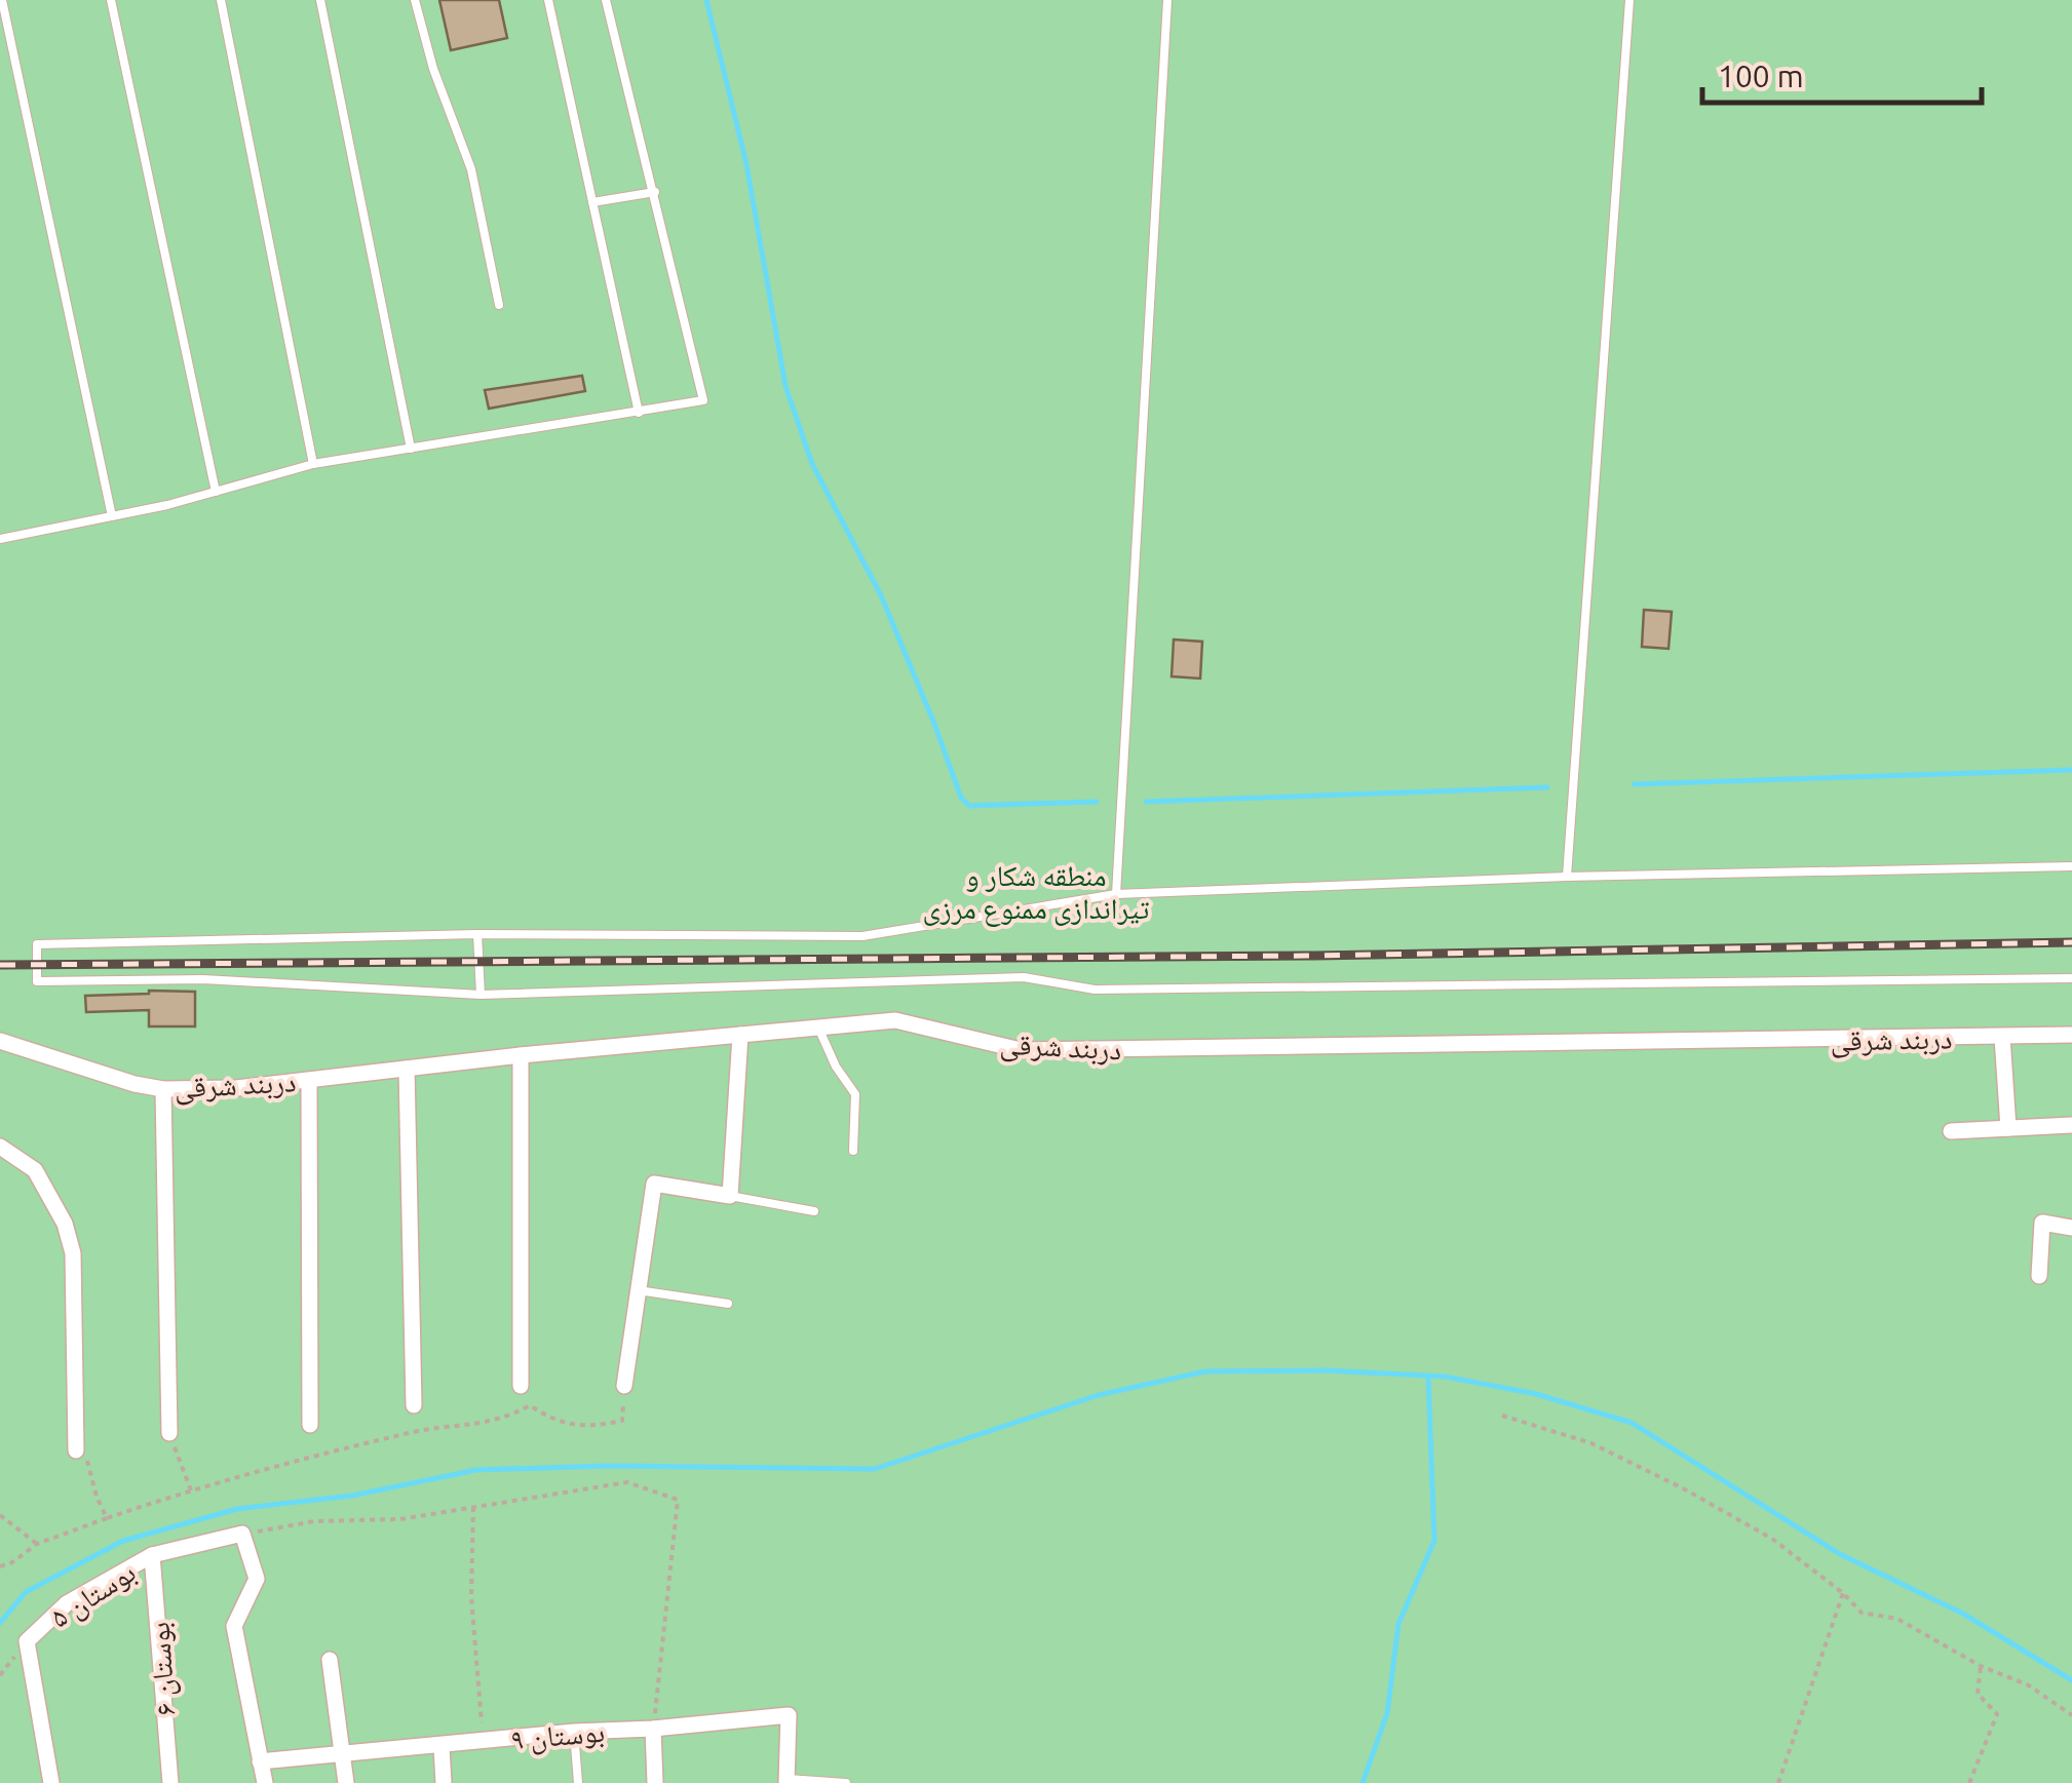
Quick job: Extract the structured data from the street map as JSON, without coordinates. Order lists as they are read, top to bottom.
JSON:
{
  "streets": {
    "street": [
      "دربند شرقی",
      "بوستان ۵",
      "بوستان ۶",
      "بوستان ۹"
    ]
  },
  "crossings": [
    ["بوستان ۵", "بوستان ۶"]
  ],
  "parks": ["منطقه شکار و تیراندازی ممنوع مرزی"],
  "scale_bar": "100 m"
}
